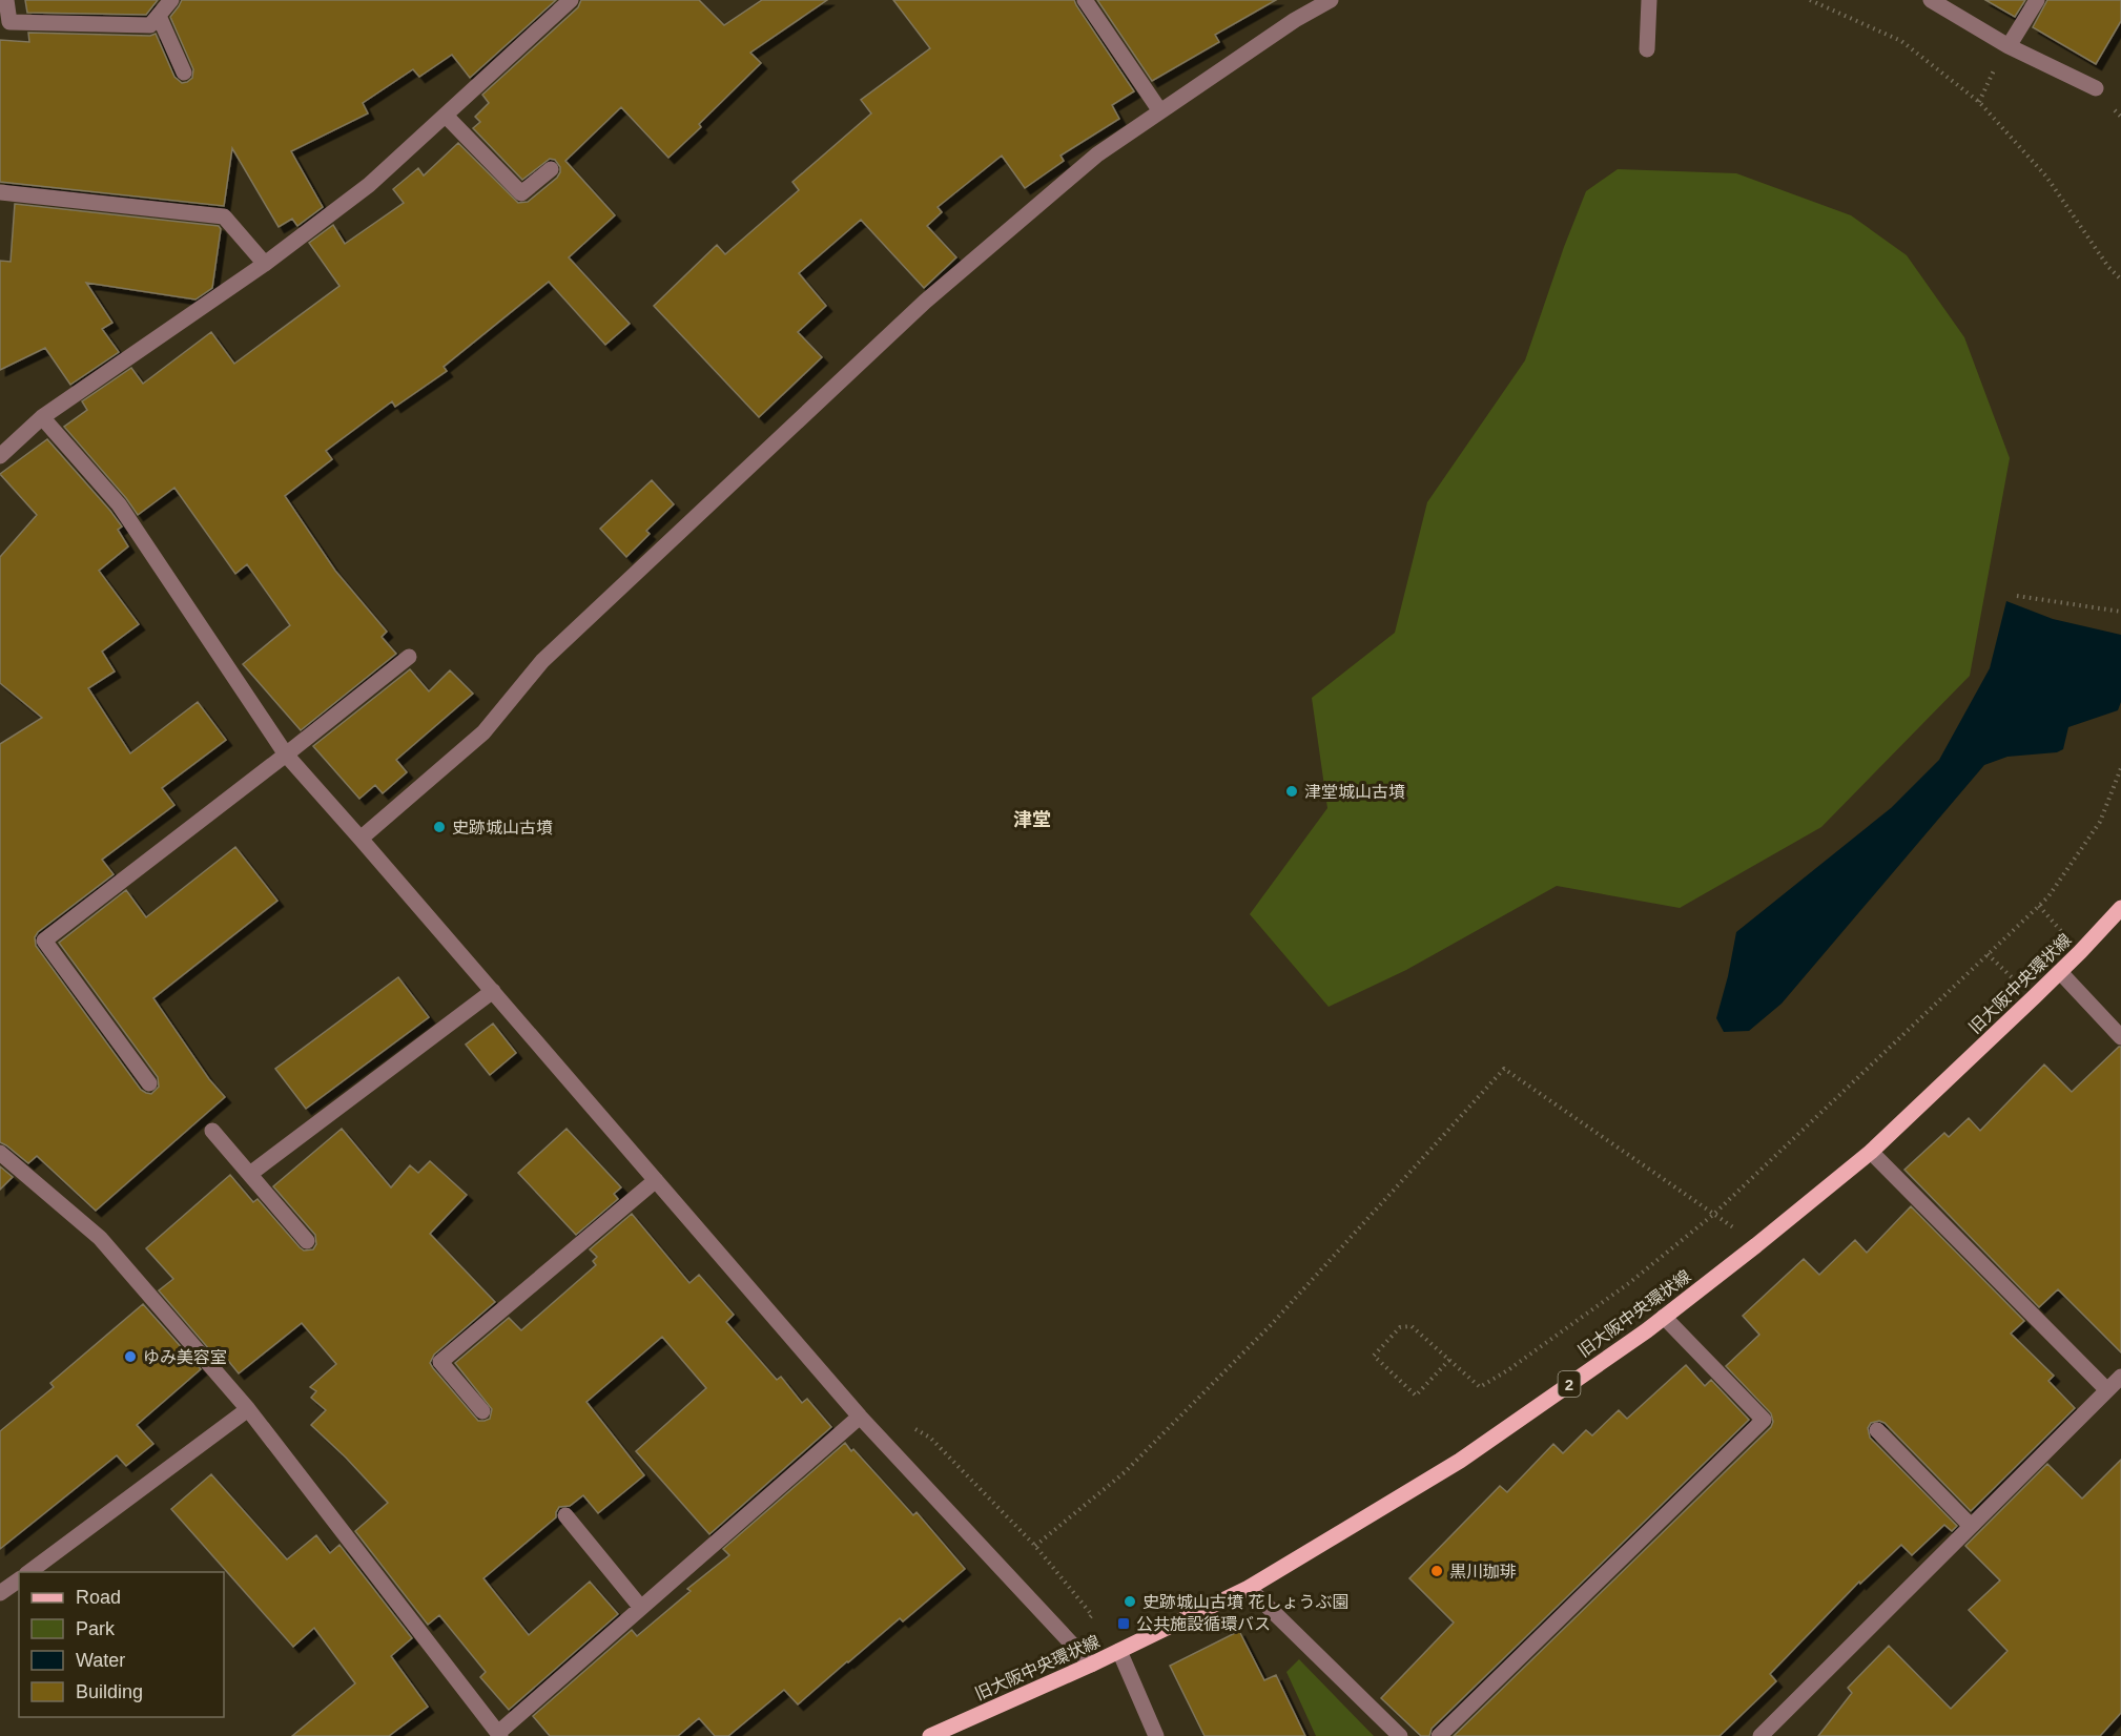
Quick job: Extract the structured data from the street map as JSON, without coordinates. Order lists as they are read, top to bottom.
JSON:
{
  "streets": {
    "main road": ["旧大阪中央環状線", "2"]
  },
  "districts": ["津堂"],
  "places": {
    "other": [
      "津堂城山古墳",
      "史跡城山古墳",
      "ゆみ美容室",
      "黒川珈琲",
      "史跡城山古墳 花しょうぶ園"
    ],
    "transit": ["公共施設循環バス"]
  },
  "legend": [
    "Road",
    "Park",
    "Water",
    "Building"
  ]
}
